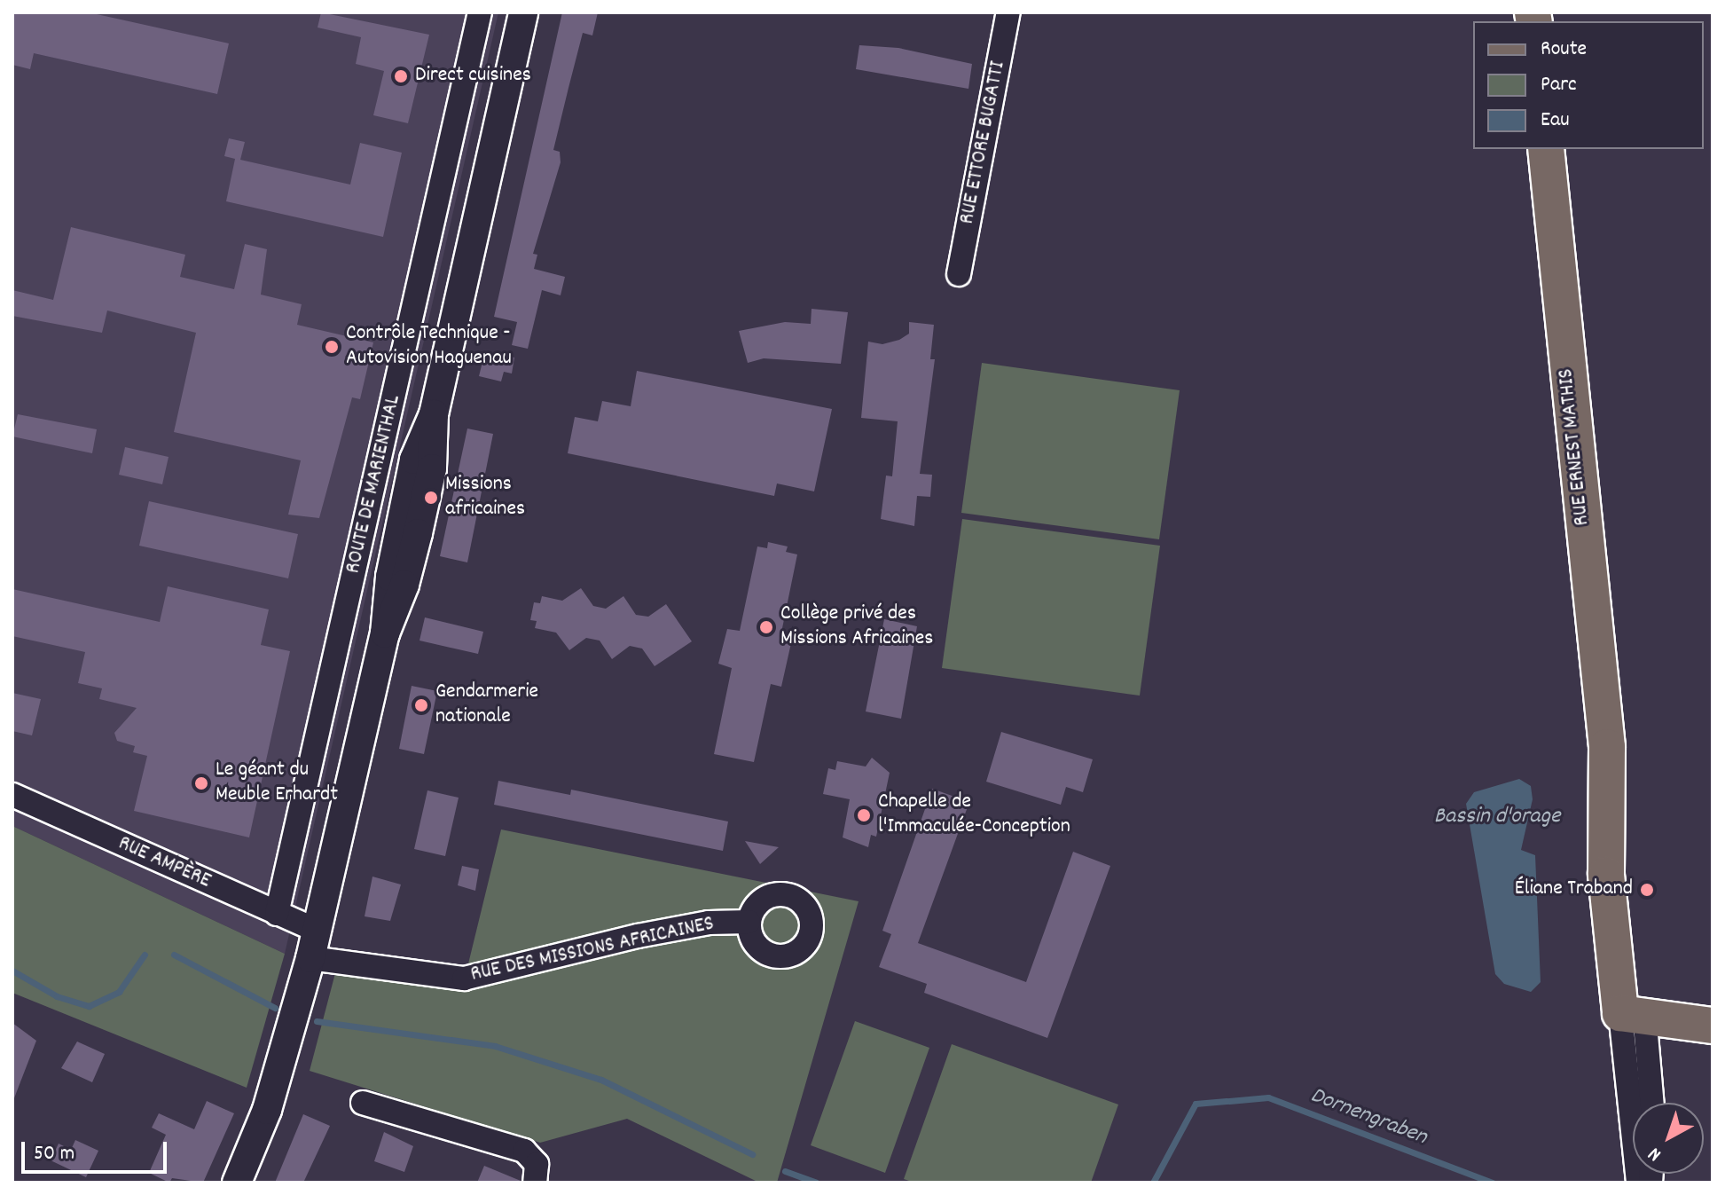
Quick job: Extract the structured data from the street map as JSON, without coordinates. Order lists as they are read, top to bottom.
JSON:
{
  "streets": {
    "main road": ["RUE ERNEST MATHIS"],
    "street": [
      "RUE ETTORE BUGATTI",
      "ROUTE DE MARIENTHAL",
      "RUE AMPÈRE",
      "RUE DES MISSIONS AFRICAINES"
    ]
  },
  "crossings": [
    ["ROUTE DE MARIENTHAL", "RUE AMPÈRE"],
    ["ROUTE DE MARIENTHAL", "RUE DES MISSIONS AFRICAINES"],
    ["RUE AMPÈRE", "RUE DES MISSIONS AFRICAINES"]
  ],
  "water": ["Bassin d'orage", "Dornengraben"],
  "places": [
    "Direct cuisines",
    "Contrôle Technique - Autovision Haguenau",
    "Missions africaines",
    "Collège privé des Missions Africaines",
    "Gendarmerie nationale",
    "Le géant du Meuble Erhardt",
    "Chapelle de l'Immaculée-Conception",
    "Éliane Traband"
  ],
  "legend": ["Route", "Parc", "Eau"],
  "scale_bar": "50 m",
  "north": "bottom left"
}
